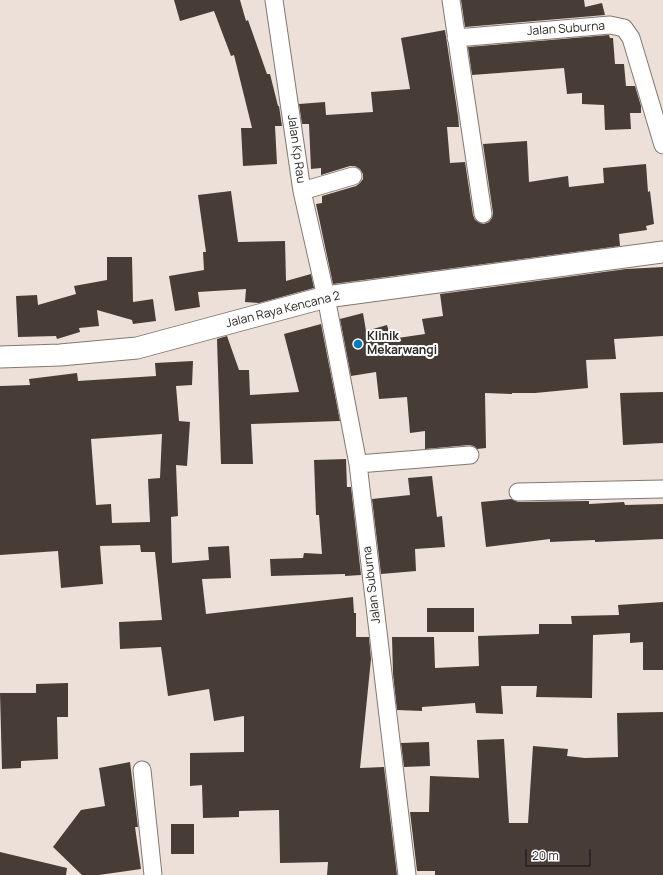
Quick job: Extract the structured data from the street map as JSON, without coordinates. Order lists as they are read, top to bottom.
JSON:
{
  "streets": {
    "street": ["Jalan Suburna", "Jalan Kp Rau", "Jalan Raya Kencana 2"]
  },
  "crossings": [
    ["Jalan Suburna", "Jalan Kp Rau"],
    ["Jalan Suburna", "Jalan Raya Kencana 2"],
    ["Jalan Kp Rau", "Jalan Raya Kencana 2"]
  ],
  "places": ["Klinik Mekarwangi"],
  "scale_bar": "20 m"
}
